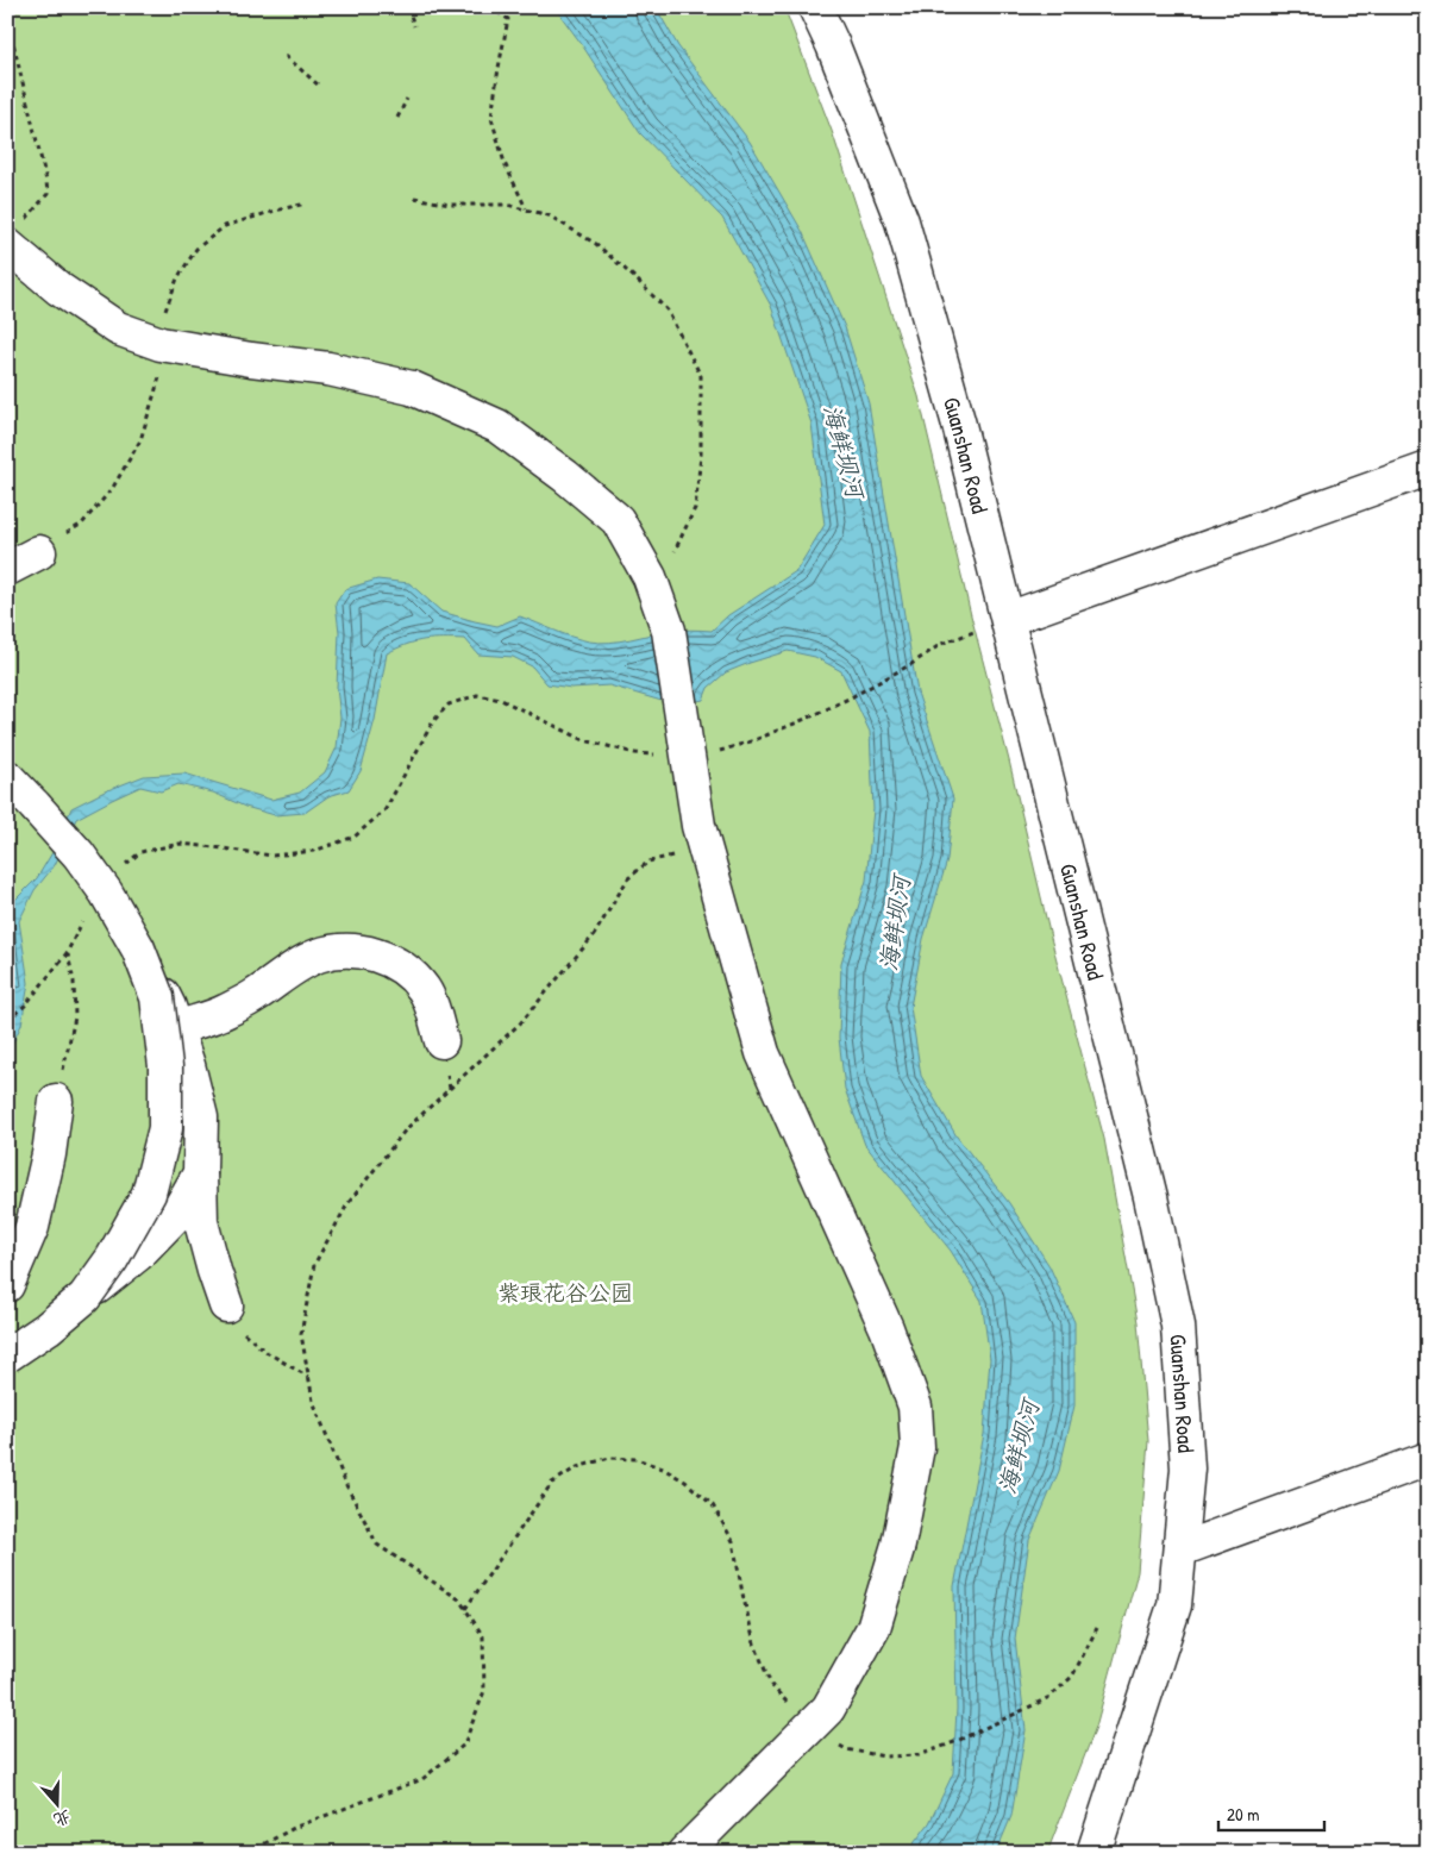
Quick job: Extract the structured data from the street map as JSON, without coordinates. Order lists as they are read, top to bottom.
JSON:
{
  "streets": {
    "street": ["Guanshan Road"]
  },
  "water": ["海鲜坝河"],
  "parks": ["紫琅花谷公园"],
  "scale_bar": "20 m",
  "north": "bottom"
}
